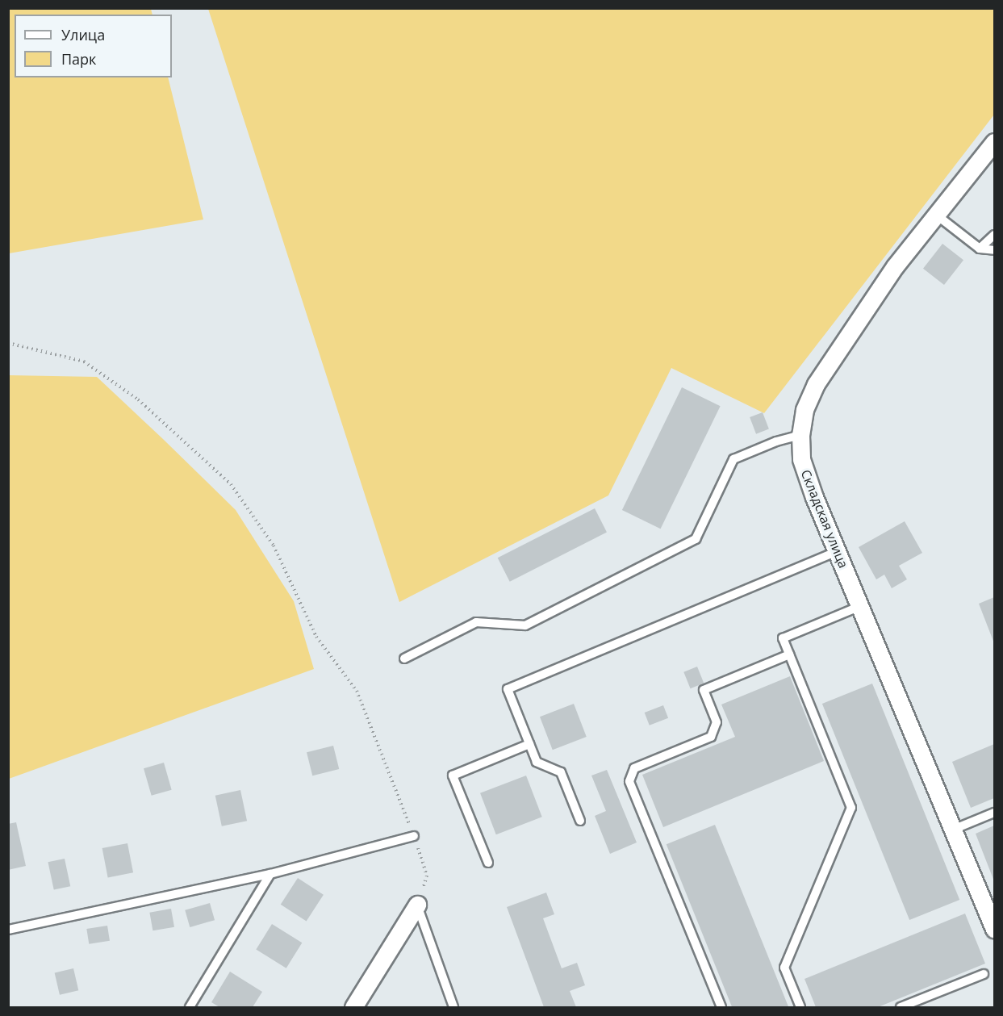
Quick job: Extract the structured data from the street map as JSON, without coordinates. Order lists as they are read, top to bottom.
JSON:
{
  "streets": {
    "street": ["Складская улица"]
  },
  "legend": ["Улица", "Парк"]
}
